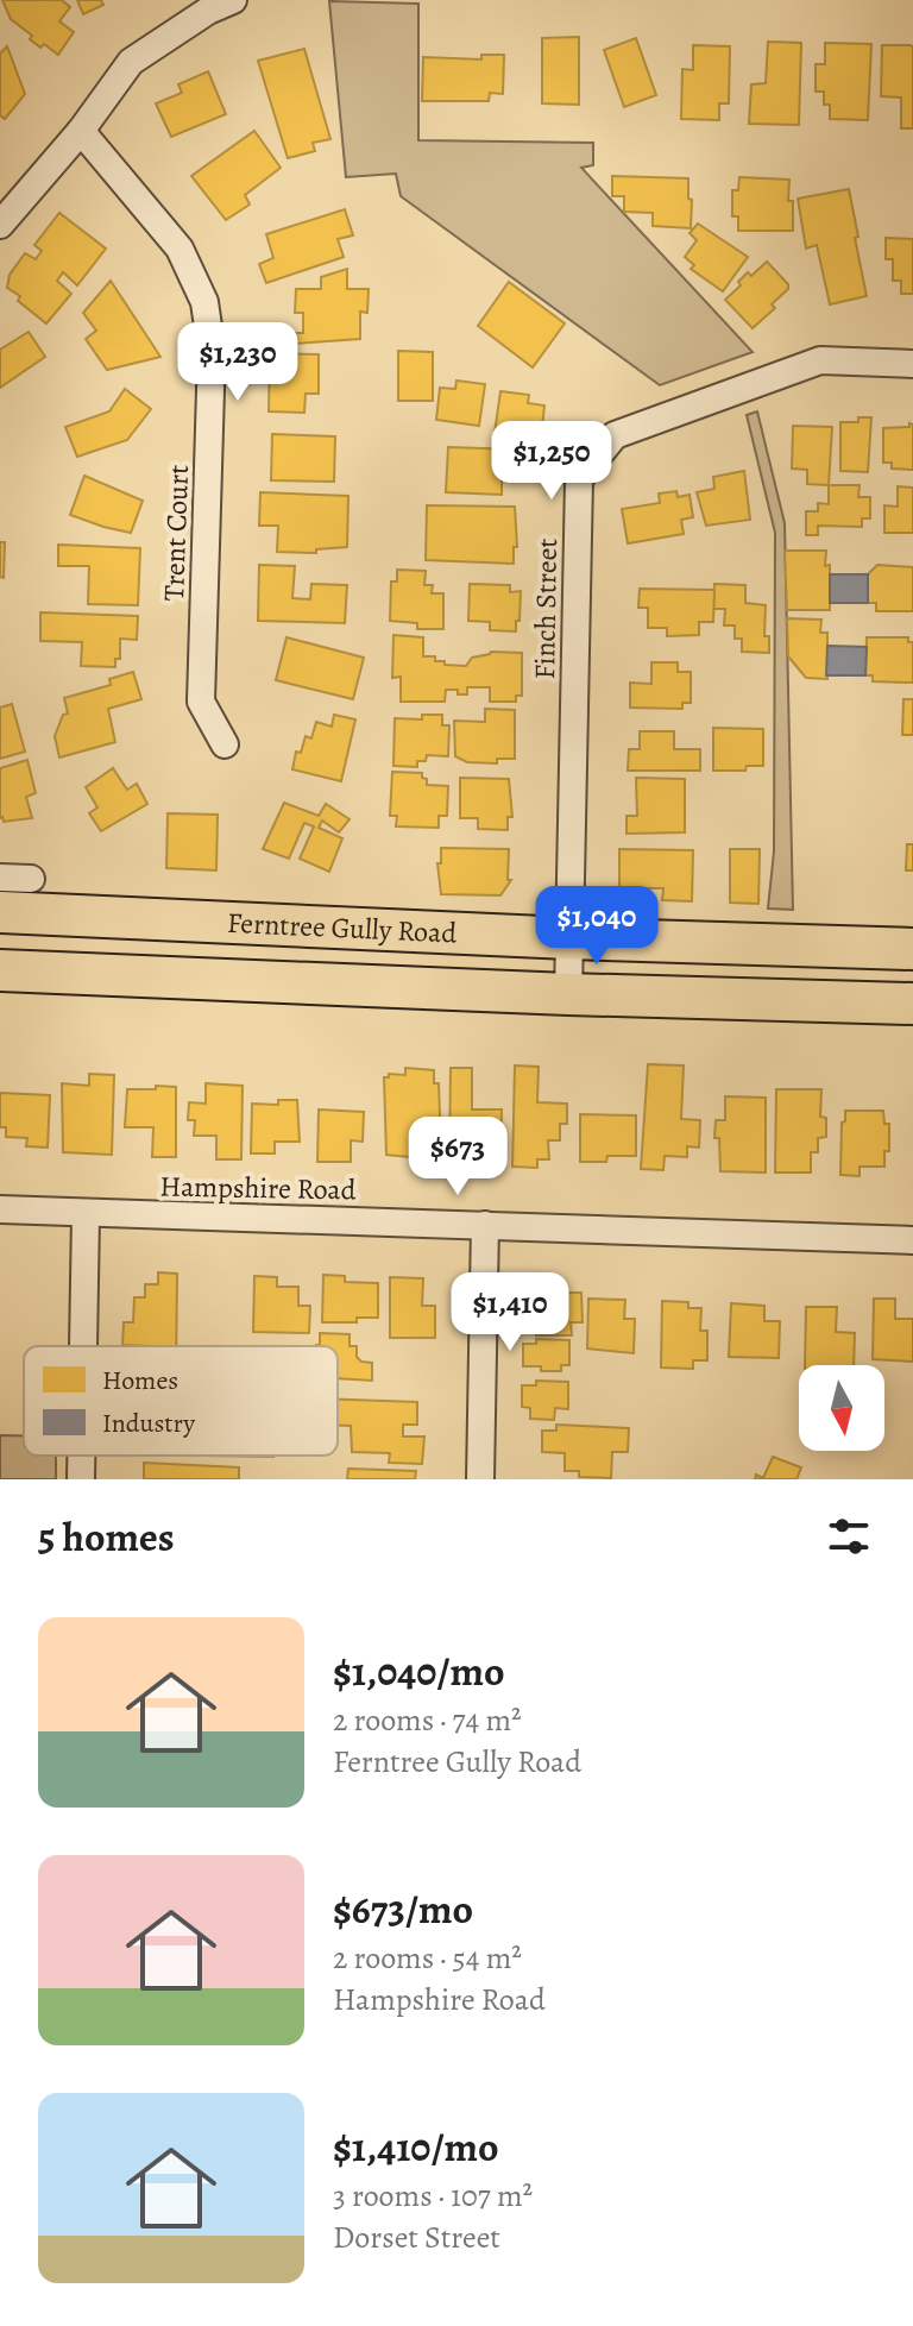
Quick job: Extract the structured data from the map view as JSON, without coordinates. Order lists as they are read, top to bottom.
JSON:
{
  "streets": {
    "main road": ["Ferntree Gully Road"],
    "street": ["Trent Court", "Finch Street", "Hampshire Road"]
  },
  "crossings": [
    ["Finch Street", "Ferntree Gully Road"]
  ],
  "legend": ["Homes", "Industry"],
  "north": "bottom",
  "page": {
    "price": [
      "$1,230",
      "$1,250",
      "$1,040",
      "$673",
      "$1,410"
    ],
    "heading": "5 homes",
    "list": [
      {
        "name": "$1,040/mo",
        "note": "2 rooms · 74 m² · Ferntree Gully Road"
      },
      {
        "name": "$673/mo",
        "note": "2 rooms · 54 m² · Hampshire Road"
      },
      {
        "name": "$1,410/mo",
        "note": "3 rooms · 107 m² · Dorset Street"
      }
    ]
  }
}
